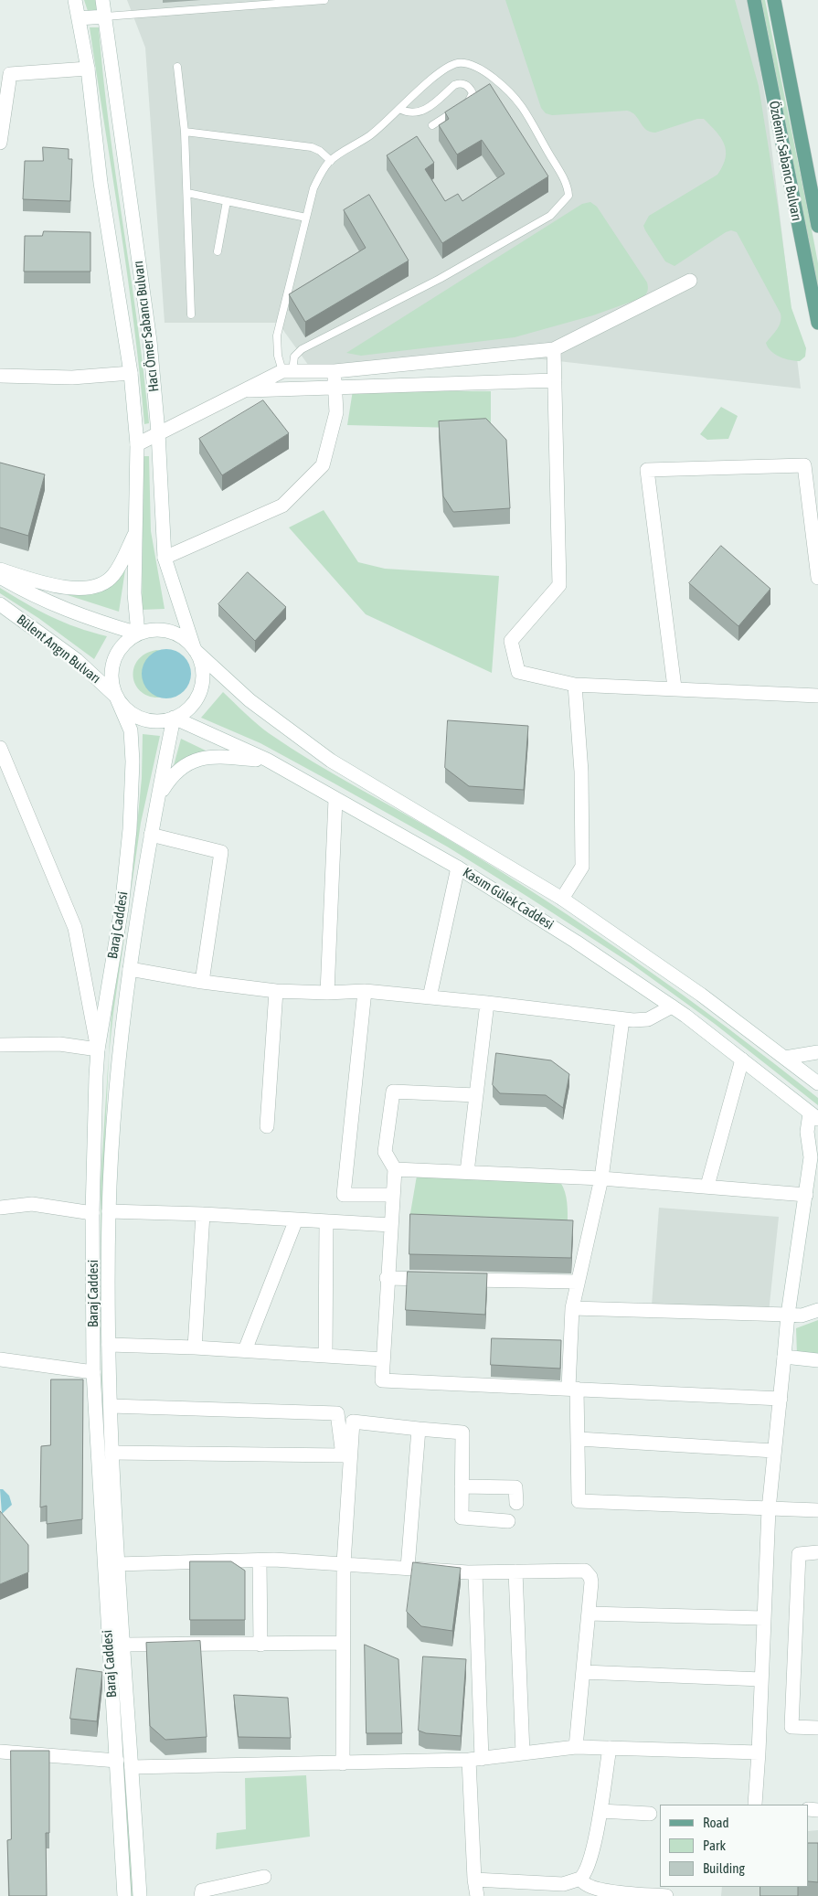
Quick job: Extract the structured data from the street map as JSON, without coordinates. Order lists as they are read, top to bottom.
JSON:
{
  "streets": {
    "main road": ["Özdemir Sabancı Bulvarı"],
    "street": [
      "Hacı Ömer Sabancı Bulvarı",
      "Bülent Angın Bulvarı",
      "Kasım Gülek Caddesi",
      "Baraj Caddesi"
    ]
  },
  "crossings": [
    ["Hacı Ömer Sabancı Bulvarı", "Bülent Angın Bulvarı"],
    ["Hacı Ömer Sabancı Bulvarı", "Kasım Gülek Caddesi"],
    ["Hacı Ömer Sabancı Bulvarı", "Baraj Caddesi"],
    ["Bülent Angın Bulvarı", "Kasım Gülek Caddesi"],
    ["Bülent Angın Bulvarı", "Baraj Caddesi"],
    ["Kasım Gülek Caddesi", "Baraj Caddesi"]
  ],
  "legend": ["Road", "Park", "Building"]
}
